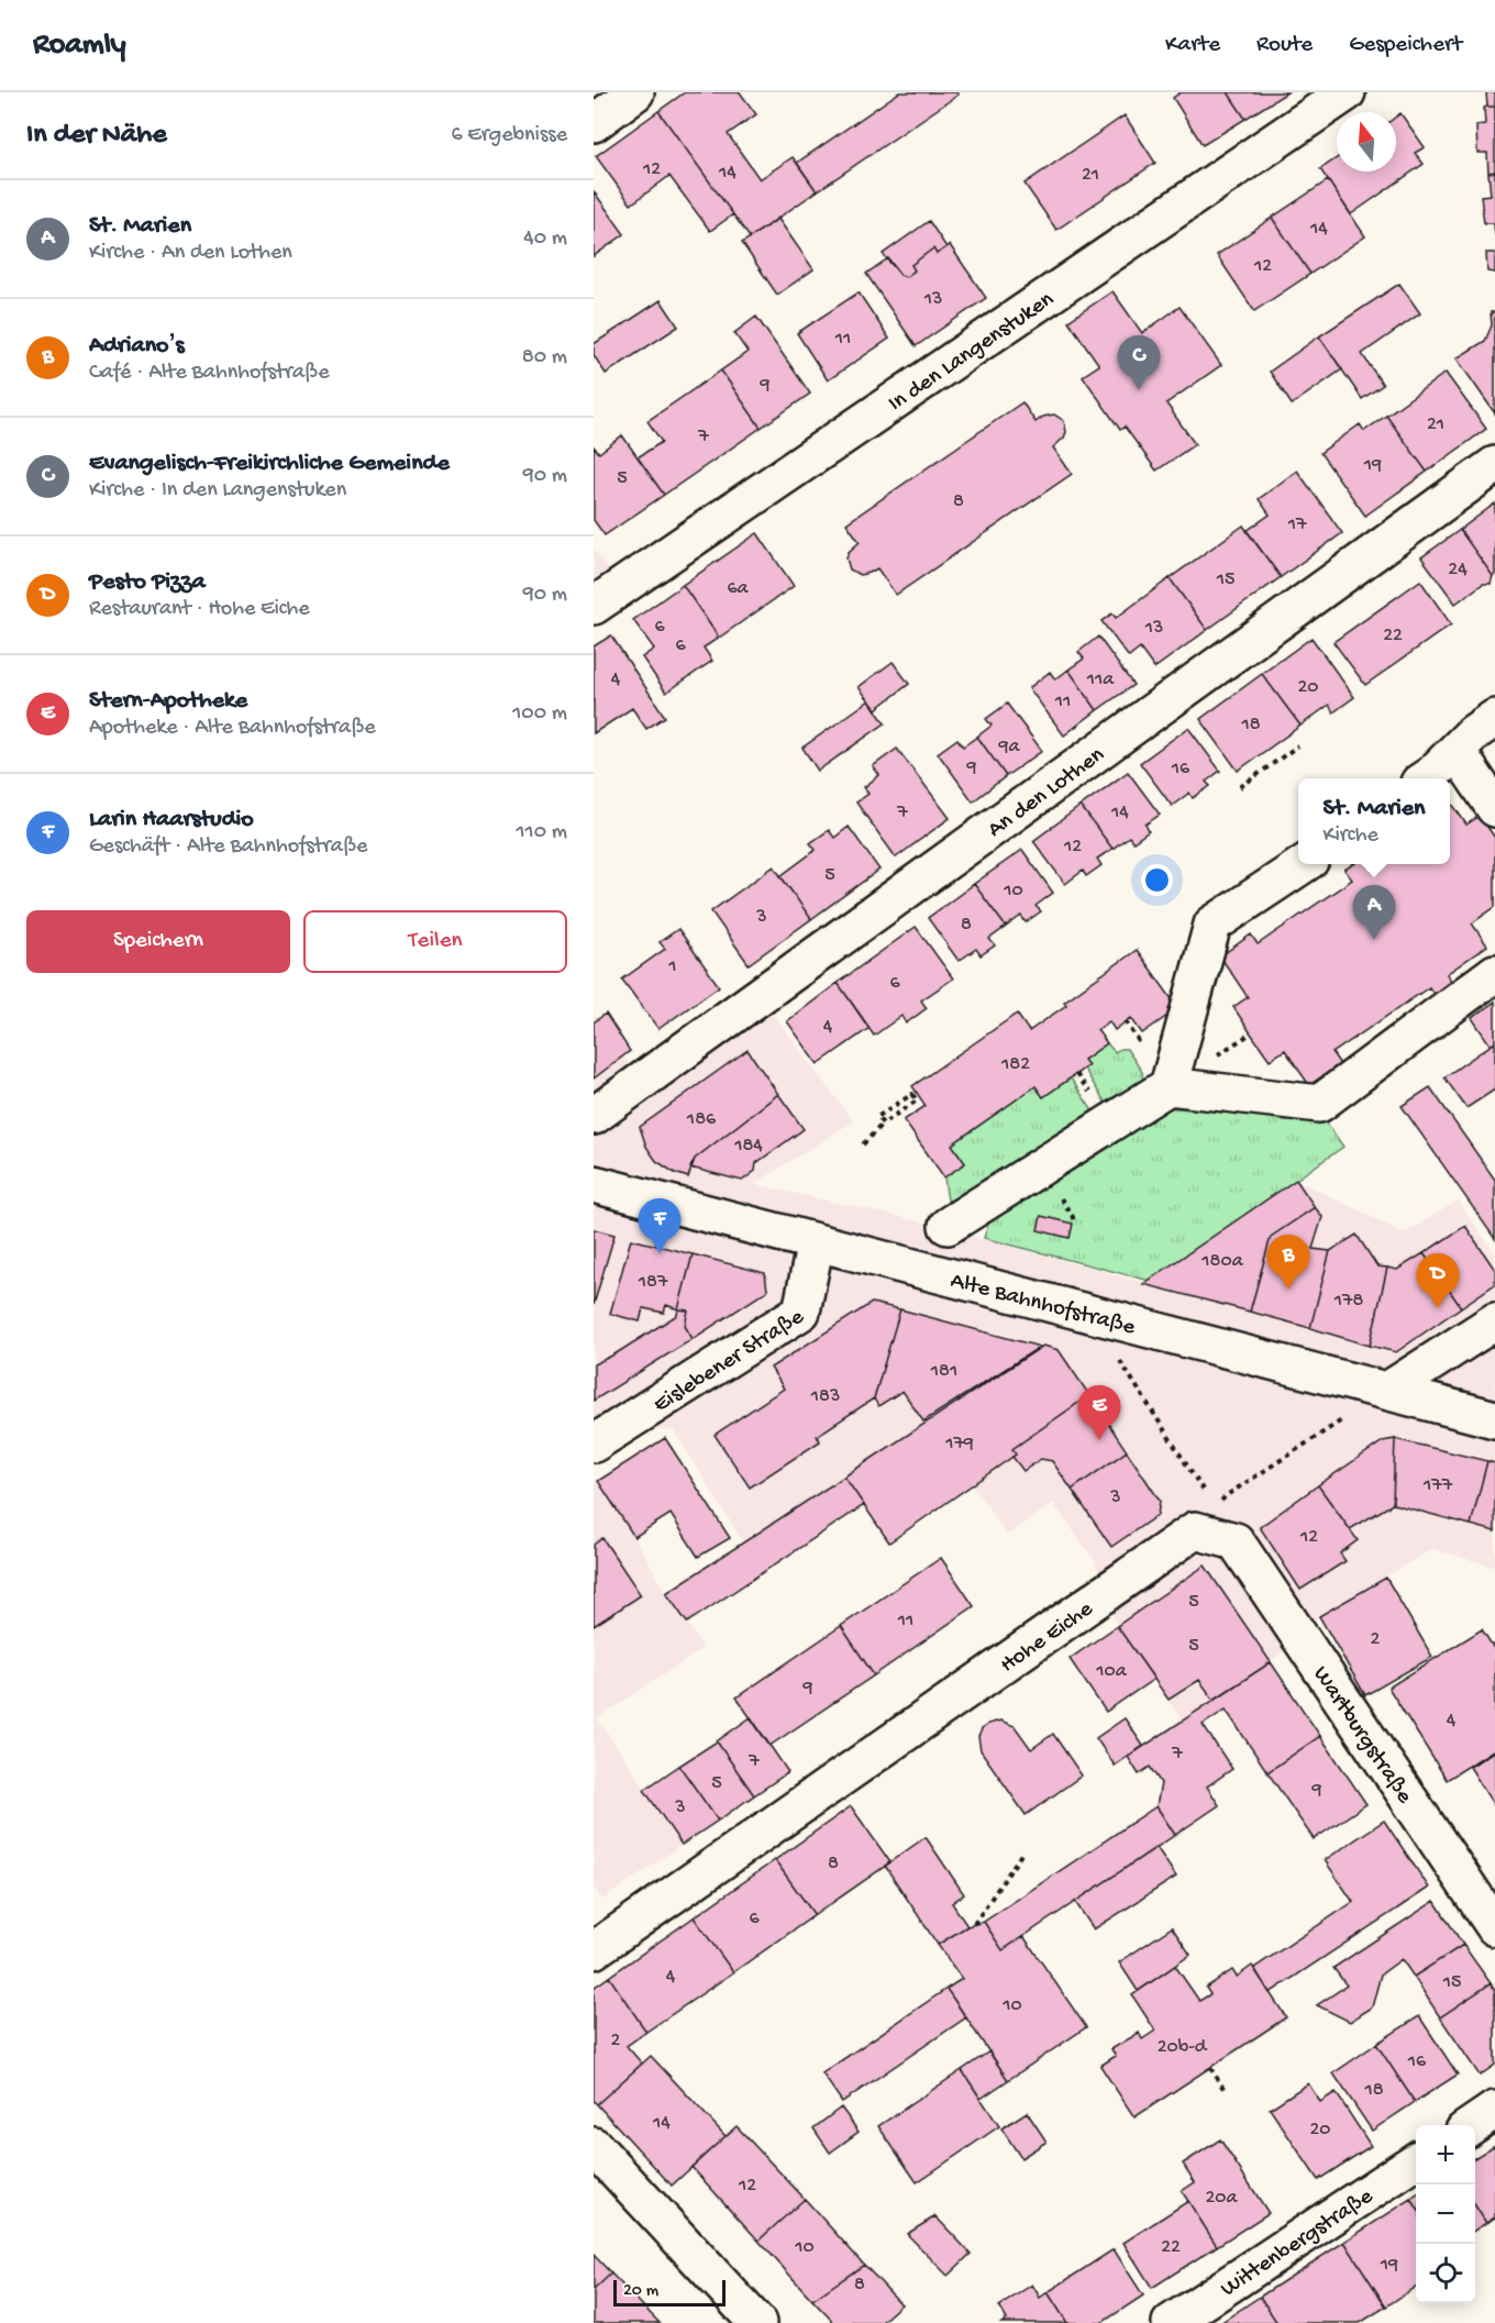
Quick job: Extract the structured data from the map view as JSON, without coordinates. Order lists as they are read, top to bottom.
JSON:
{
  "streets": {
    "street": [
      "In den Langenstuken",
      "An den Lothen",
      "Alte Bahnhofstraße",
      "Eislebener Straße",
      "Hohe Eiche",
      "Wartburgstraße",
      "Wittenbergstraße"
    ]
  },
  "crossings": [
    ["Alte Bahnhofstraße", "Eislebener Straße"],
    ["Hohe Eiche", "Wartburgstraße"]
  ],
  "house_numbers": [
    "12",
    "14",
    "21",
    "14",
    "12",
    "13",
    "11",
    "9",
    "21",
    "7",
    "19",
    "5",
    "8",
    "17",
    "24",
    "15",
    "6a",
    "6",
    "13",
    "22",
    "6",
    "4",
    "11a",
    "20",
    "11",
    "18",
    "9a",
    "9",
    "16",
    "7",
    "14",
    "12",
    "5",
    "10",
    "3",
    "8",
    "1",
    "6",
    "4",
    "182",
    "186",
    "184",
    "180a",
    "187",
    "178",
    "181",
    "183",
    "179",
    "177",
    "3",
    "12",
    "5",
    "11",
    "2",
    "5",
    "10a",
    "9",
    "4",
    "7",
    "7",
    "5",
    "9",
    "3",
    "8",
    "6",
    "4",
    "15",
    "10",
    "2",
    "20b-d",
    "16",
    "18",
    "14",
    "20",
    "12",
    "20a",
    "10",
    "22",
    "19",
    "8"
  ],
  "scale_bar": "20 m",
  "north": "top",
  "page": {
    "header": "Roamly",
    "nav": ["Karte", "Route", "Gespeichert"],
    "heading": ["In der Nähe", "6 Ergebnisse"],
    "list": [
      {
        "mark": "A",
        "name": "St. Marien",
        "note": "Kirche · An den Lothen",
        "value": "40 m"
      },
      {
        "mark": "B",
        "name": "Adrianoʼs",
        "note": "Café · Alte Bahnhofstraße",
        "value": "80 m"
      },
      {
        "mark": "C",
        "name": "Evangelisch-Freikirchliche Gemeinde",
        "note": "Kirche · In den Langenstuken",
        "value": "90 m"
      },
      {
        "mark": "D",
        "name": "Pesto Pizza",
        "note": "Restaurant · Hohe Eiche",
        "value": "90 m"
      },
      {
        "mark": "E",
        "name": "Stern-Apotheke",
        "note": "Apotheke · Alte Bahnhofstraße",
        "value": "100 m"
      },
      {
        "mark": "F",
        "name": "Larin Haarstudio",
        "note": "Geschäft · Alte Bahnhofstraße",
        "value": "110 m"
      }
    ],
    "pins": [
      "C",
      "A",
      "F",
      "B",
      "D",
      "E"
    ],
    "popup": ["St. Marien", "Kirche"],
    "buttons": ["Speichern", "Teilen"],
    "map_buttons": ["+", "−"],
    "scale": "20 m"
  }
}
